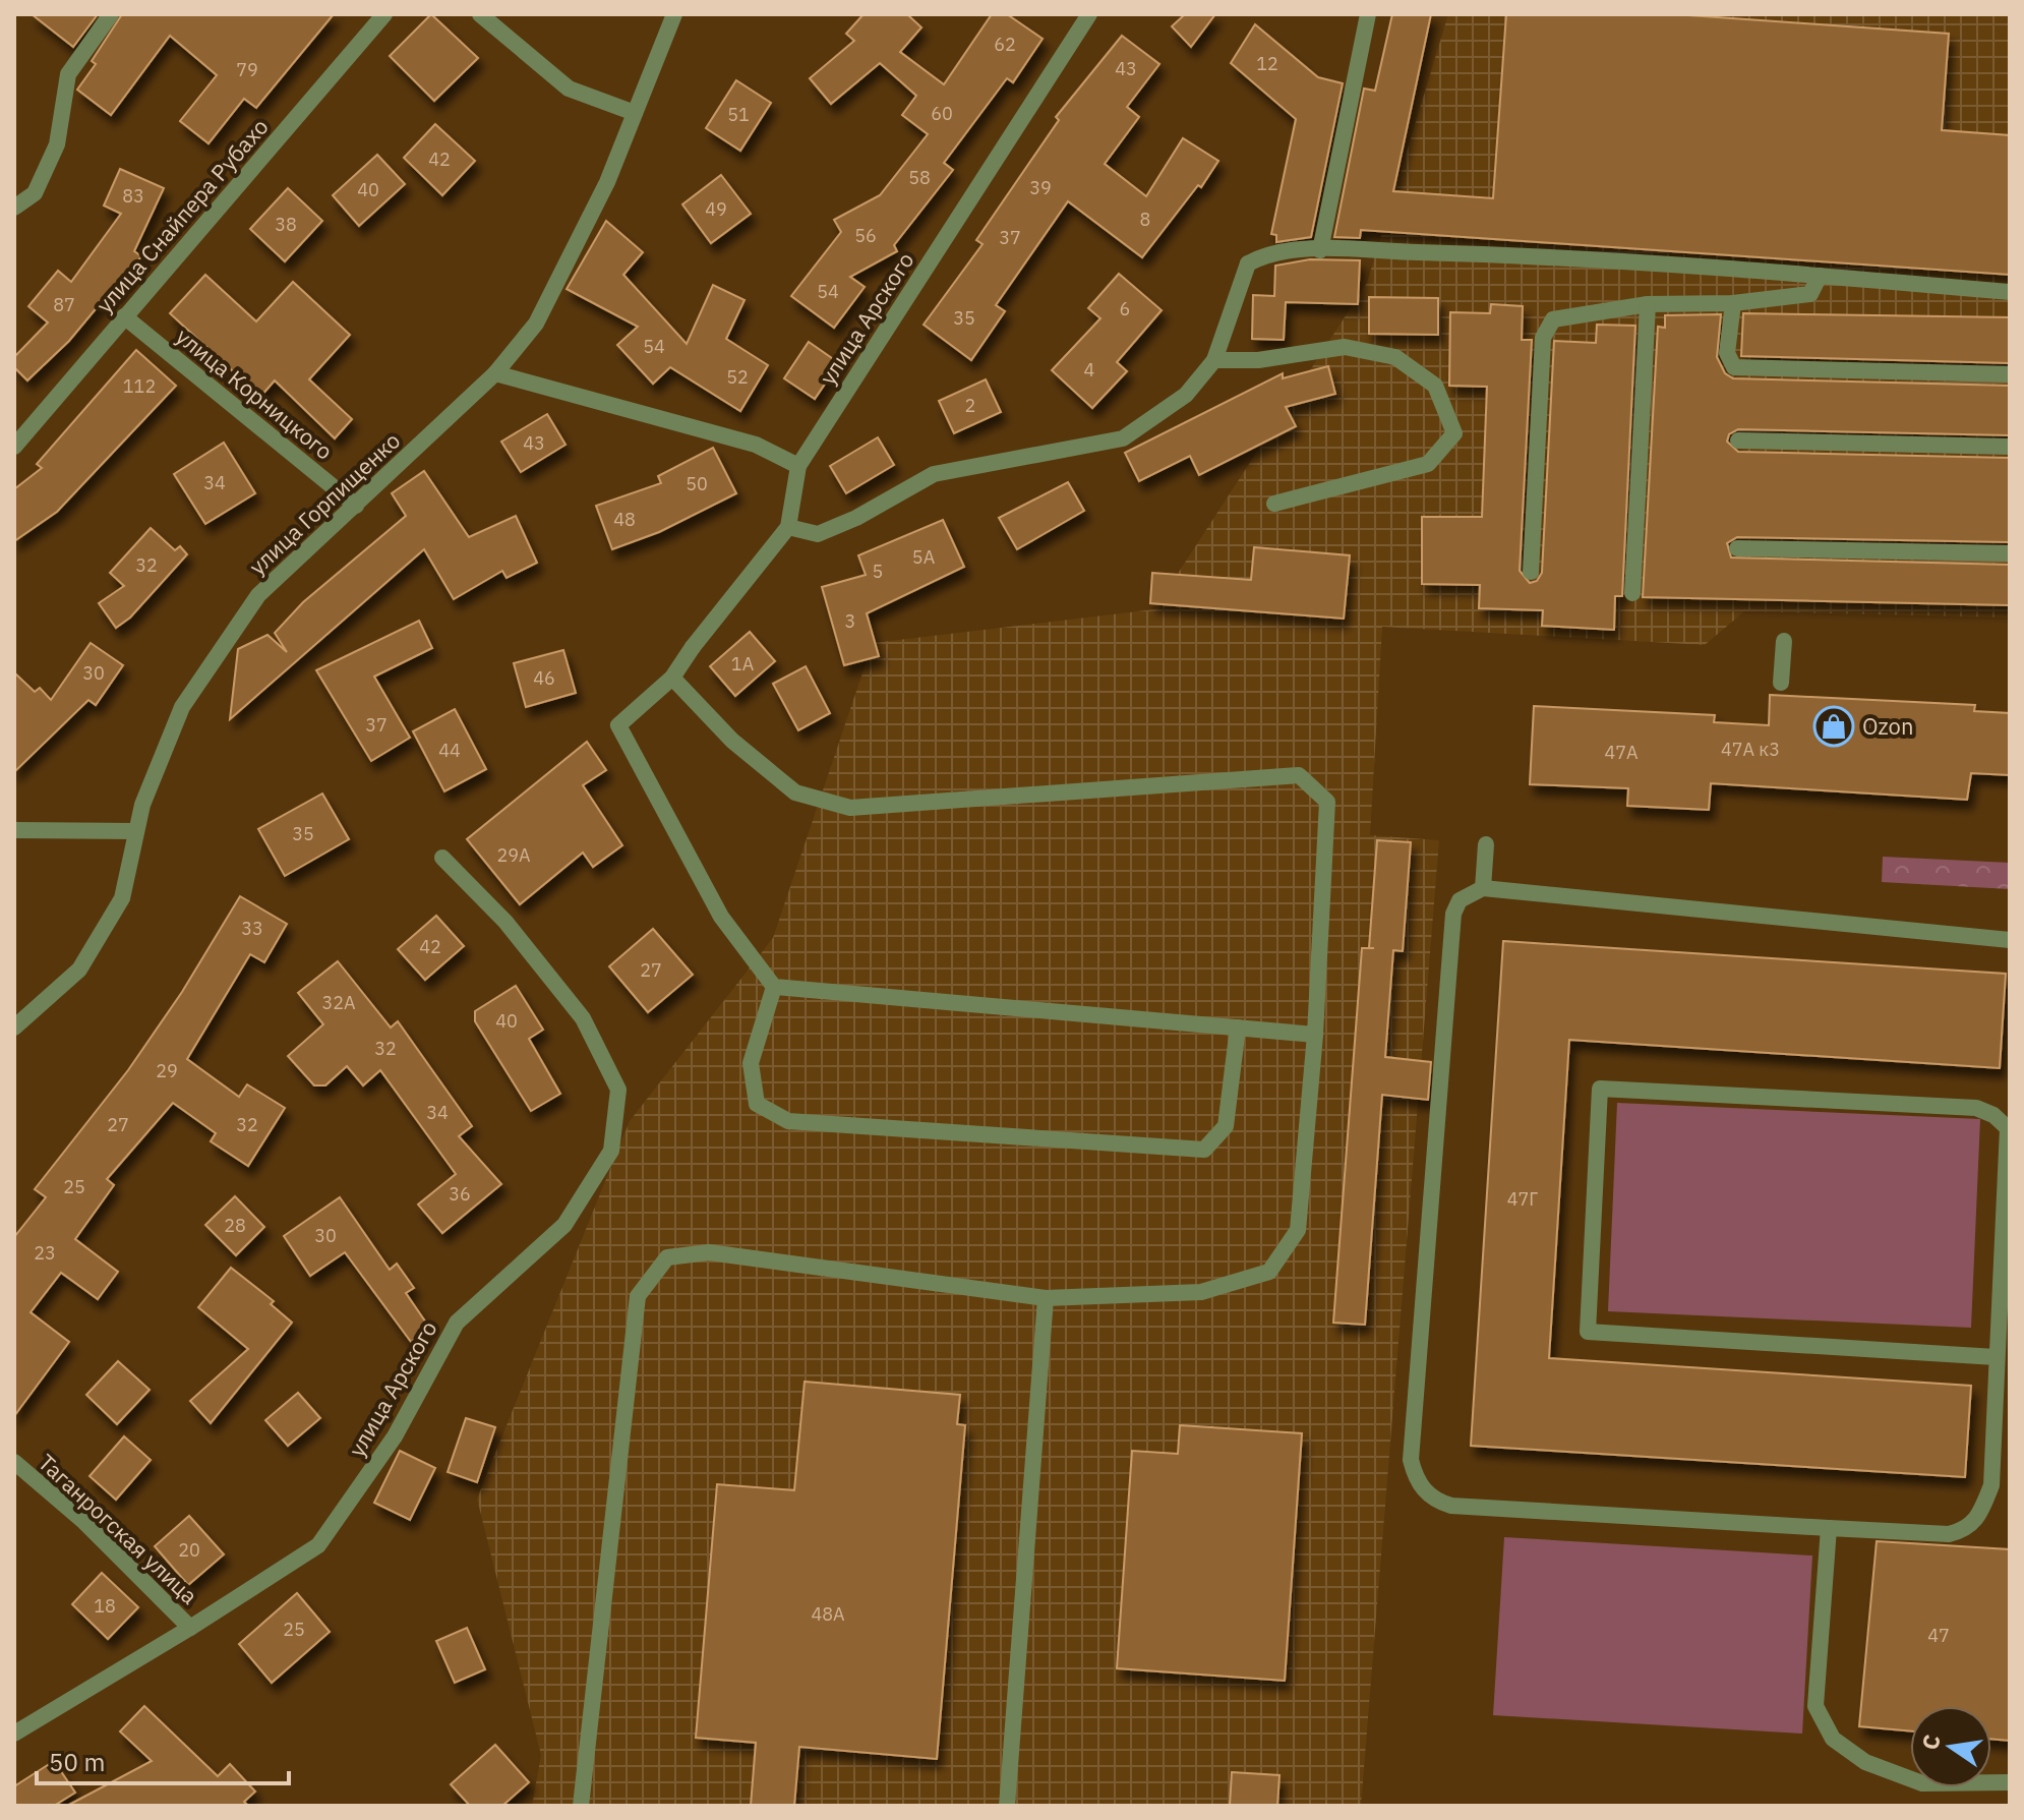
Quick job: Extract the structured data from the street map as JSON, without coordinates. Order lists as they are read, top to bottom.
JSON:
{
  "streets": {
    "street": [
      "улица Снайпера Рубахо",
      "улица Арского",
      "улица Корницкого",
      "улица Горпищенко",
      "Таганрогская улица"
    ]
  },
  "crossings": [
    ["улица Снайпера Рубахо", "улица Корницкого"],
    ["улица Арского", "Таганрогская улица"],
    ["улица Корницкого", "улица Горпищенко"]
  ],
  "places": {
    "shop": ["Ozon"]
  },
  "house_numbers": [
    "62",
    "12",
    "43",
    "79",
    "60",
    "51",
    "42",
    "58",
    "39",
    "40",
    "83",
    "49",
    "8",
    "38",
    "56",
    "37",
    "54",
    "87",
    "6",
    "35",
    "54",
    "4",
    "52",
    "112",
    "2",
    "43",
    "34",
    "50",
    "48",
    "5А",
    "32",
    "5",
    "3",
    "1А",
    "30",
    "46",
    "37",
    "47А к3",
    "44",
    "47А",
    "35",
    "29А",
    "33",
    "42",
    "27",
    "32А",
    "40",
    "32",
    "29",
    "34",
    "27",
    "32",
    "25",
    "36",
    "47Г",
    "28",
    "30",
    "23",
    "20",
    "18",
    "48А",
    "25",
    "47"
  ],
  "scale_bar": "50 m",
  "north": "left"
}
